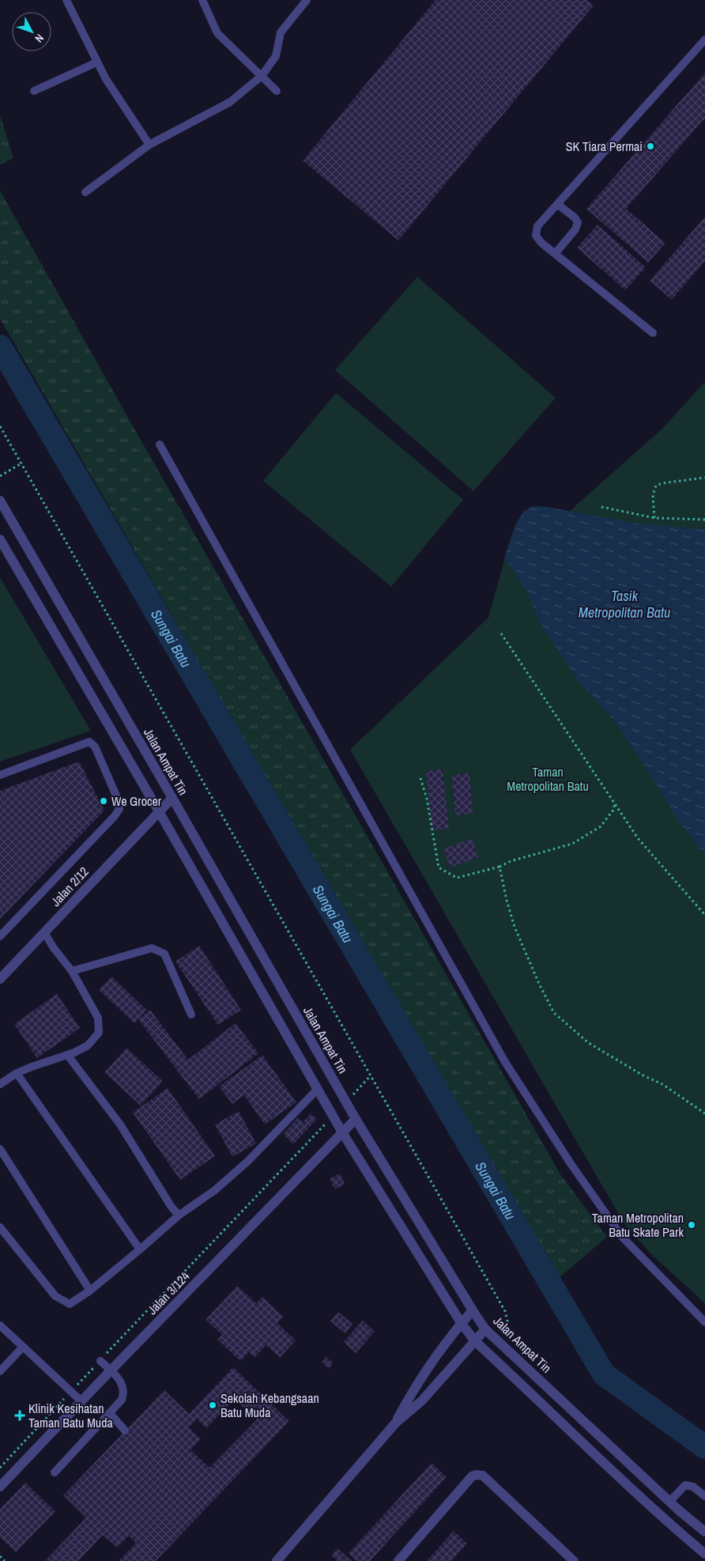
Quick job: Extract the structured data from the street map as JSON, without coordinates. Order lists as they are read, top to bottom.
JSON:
{
  "streets": {
    "street": ["Jalan Ampat Tin", "Jalan 2/12", "Jalan 3/124"]
  },
  "crossings": [
    ["Jalan Ampat Tin", "Jalan 2/12"],
    ["Jalan Ampat Tin", "Jalan 3/124"]
  ],
  "water": ["Tasik Metropolitan Batu", "Sungai Batu"],
  "parks": ["Taman Metropolitan Batu"],
  "places": {
    "other": [
      "SK Tiara Permai",
      "We Grocer",
      "Taman Metropolitan Batu Skate Park",
      "Sekolah Kebangsaan Batu Muda"
    ],
    "health": ["Klinik Kesihatan Taman Batu Muda"]
  },
  "north": "bottom right"
}
